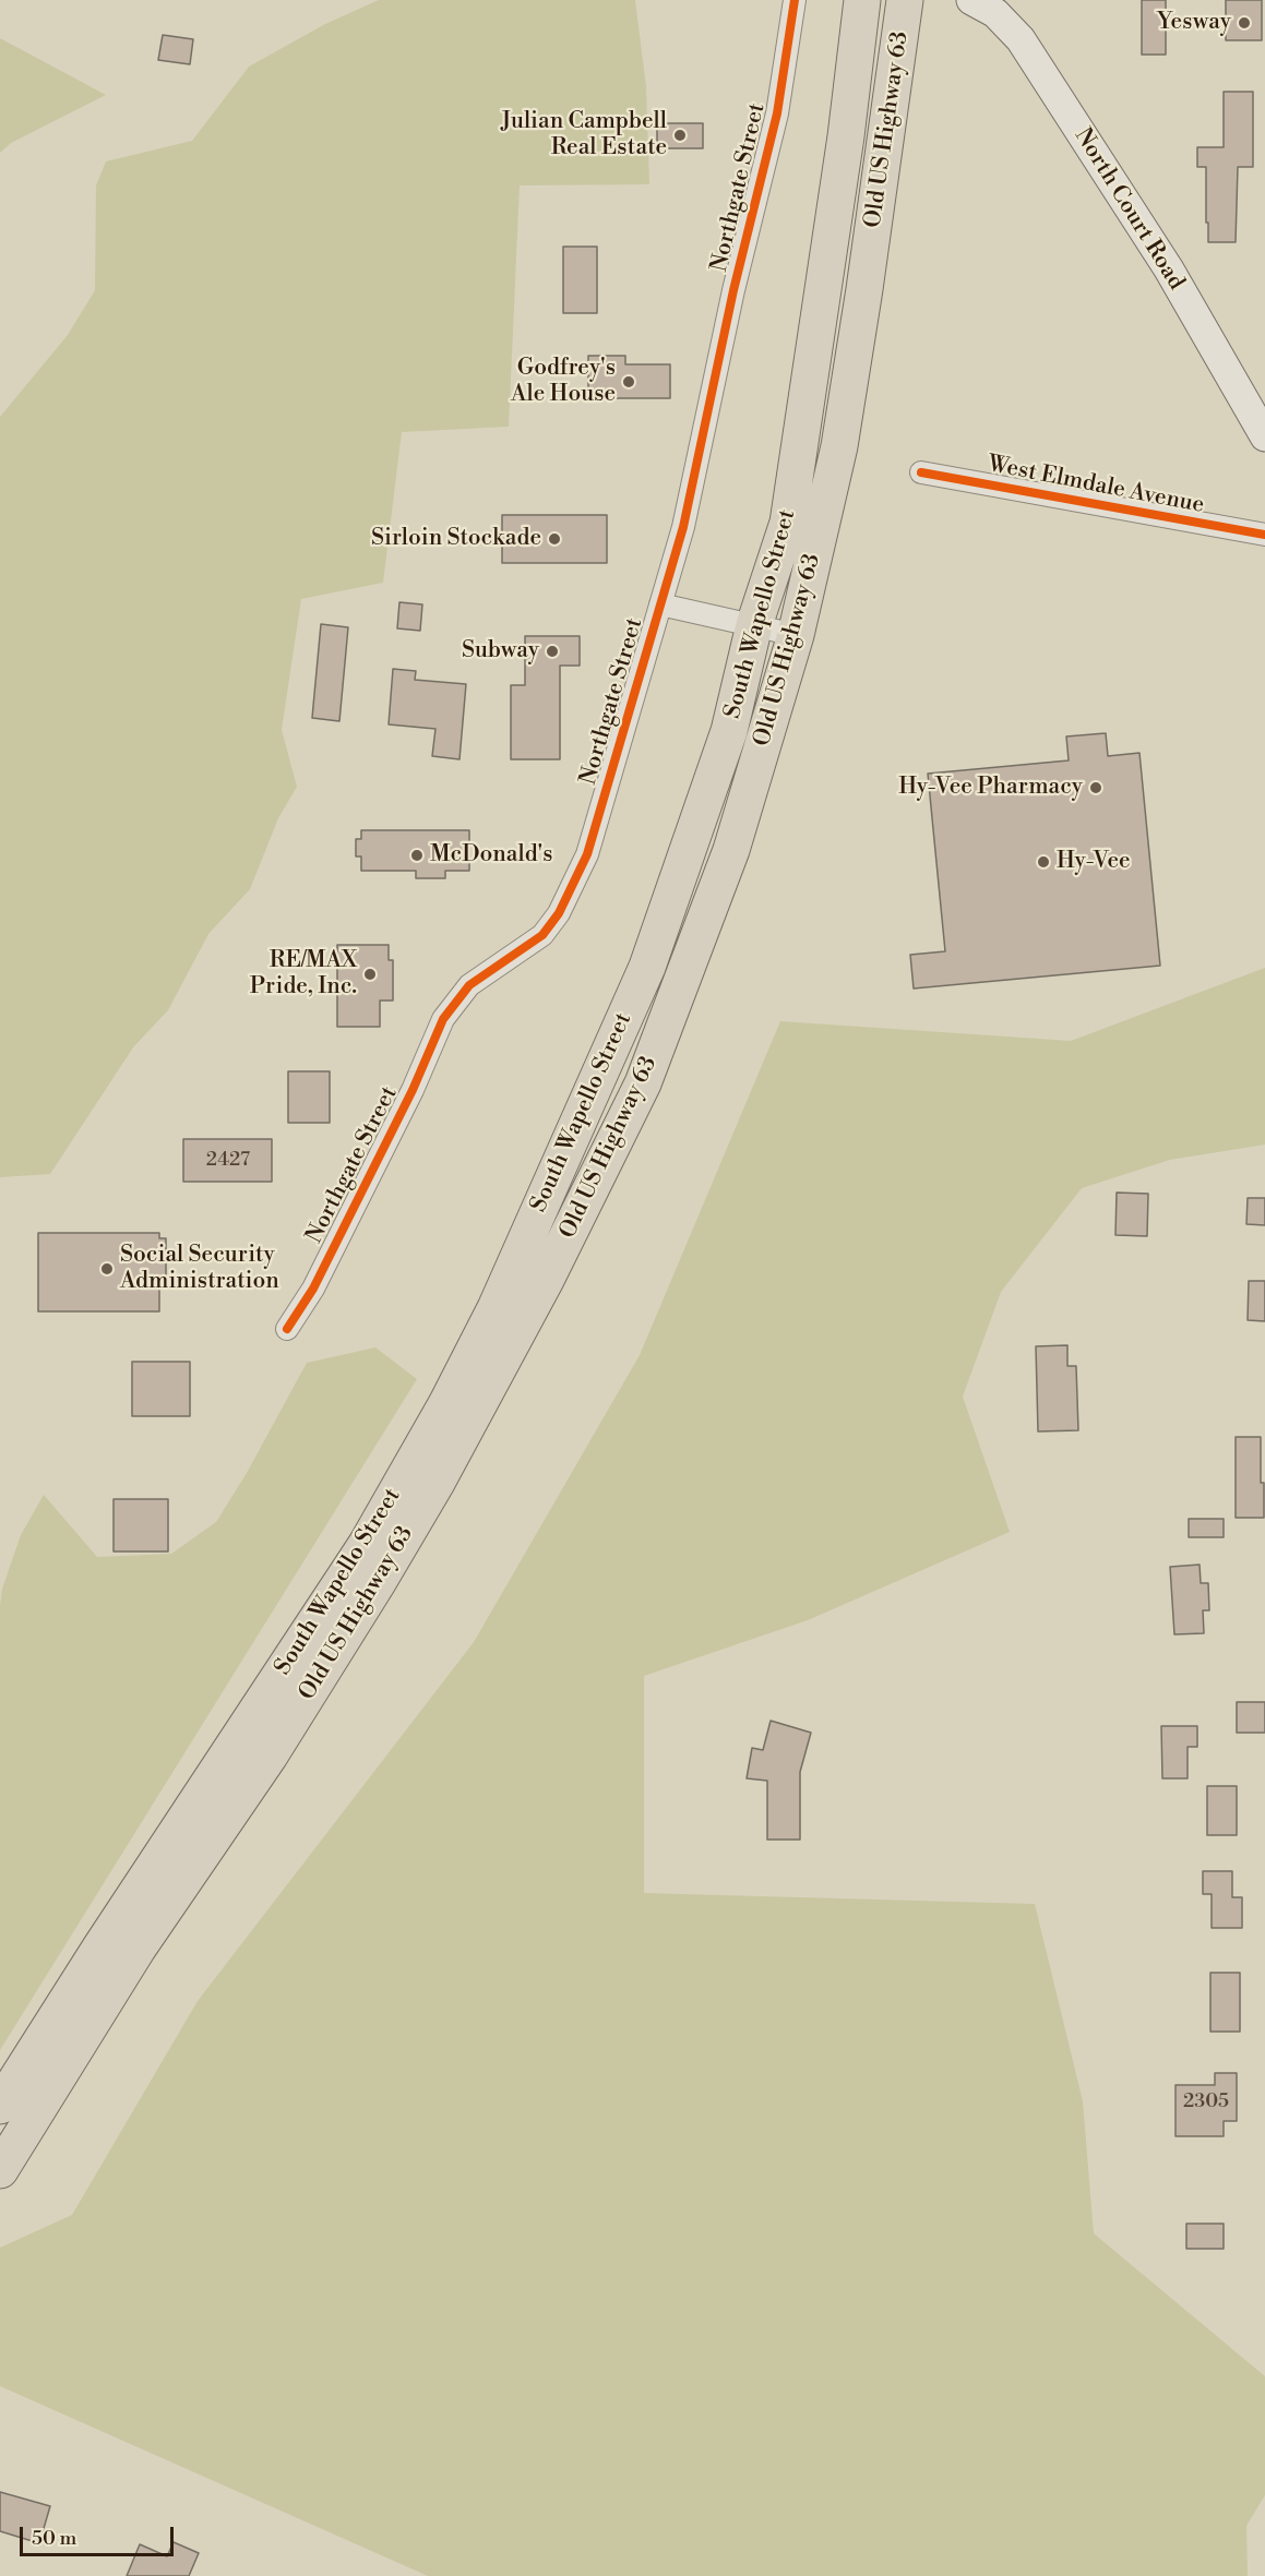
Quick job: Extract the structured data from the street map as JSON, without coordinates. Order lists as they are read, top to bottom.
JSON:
{
  "streets": {
    "highway": ["Old US Highway 63", "South Wapello Street"],
    "main road": ["North Court Road"],
    "street": ["Northgate Street", "West Elmdale Avenue"]
  },
  "places": [
    "Yesway",
    "Julian Campbell Real Estate",
    "Godfrey's Ale House",
    "Sirloin Stockade",
    "Subway",
    "Hy-Vee Pharmacy",
    "McDonald's",
    "Hy-Vee",
    "RE/MAX Pride, Inc.",
    "Social Security Administration"
  ],
  "house_numbers": ["2427", "2305"],
  "scale_bar": "50 m"
}
